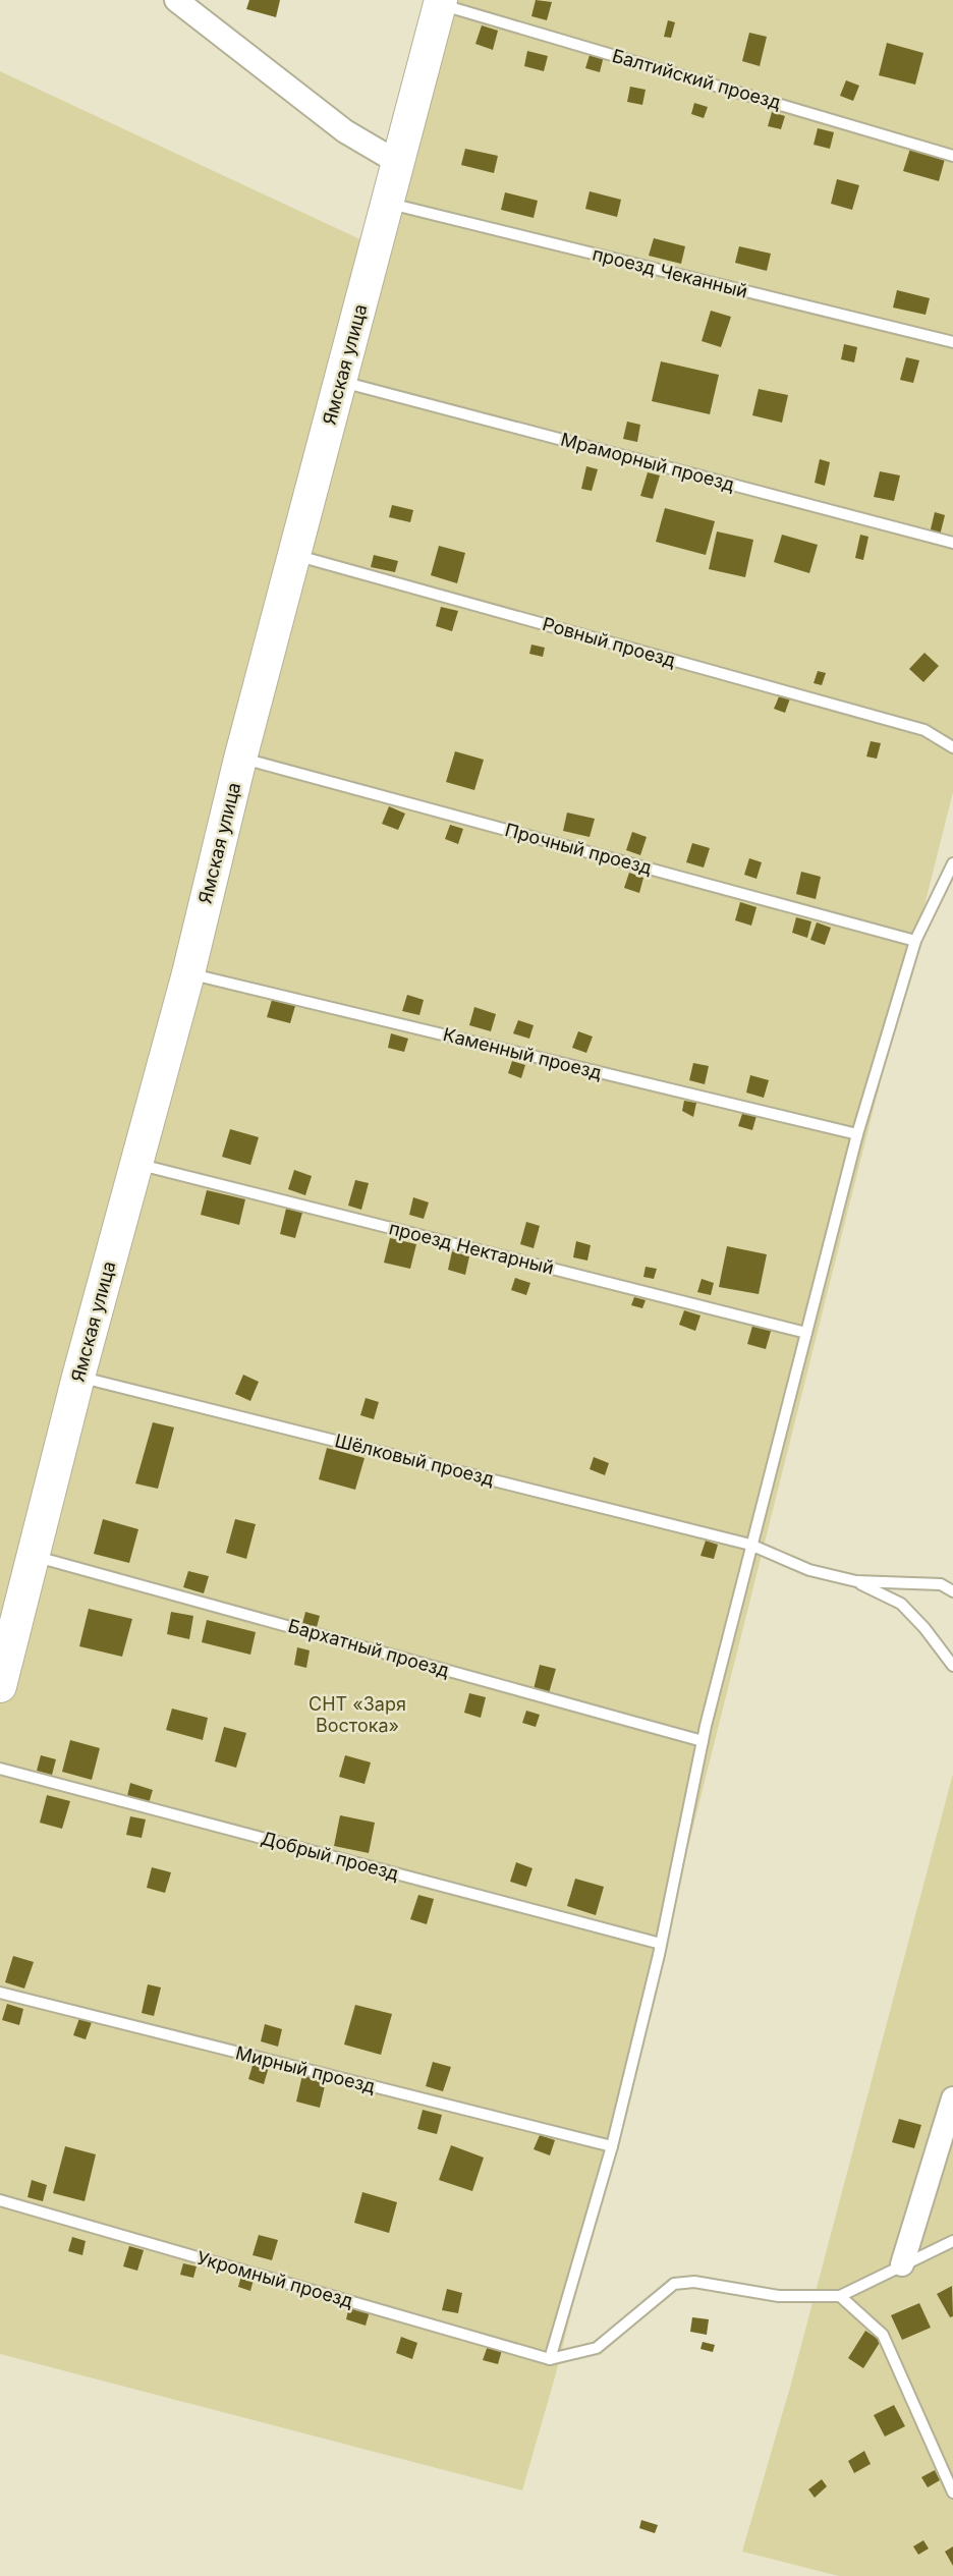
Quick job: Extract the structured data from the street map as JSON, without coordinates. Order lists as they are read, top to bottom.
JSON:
{
  "streets": {
    "street": ["Ямская улица"],
    "lane": [
      "Балтийский проезд",
      "проезд Чеканный",
      "Мраморный проезд",
      "Ровный проезд",
      "Прочный проезд",
      "Каменный проезд",
      "проезд Нектарный",
      "Шёлковый проезд",
      "Бархатный проезд",
      "Добрый проезд",
      "Мирный проезд",
      "Укромный проезд"
    ]
  },
  "crossings": [
    ["Балтийский проезд", "Ямская улица"],
    ["проезд Чеканный", "Ямская улица"],
    ["Ямская улица", "Мраморный проезд"],
    ["Ямская улица", "Ровный проезд"],
    ["Ямская улица", "Прочный проезд"],
    ["Ямская улица", "Каменный проезд"],
    ["Ямская улица", "проезд Нектарный"],
    ["Ямская улица", "Шёлковый проезд"],
    ["Ямская улица", "Бархатный проезд"]
  ],
  "parks": ["СНТ «Заря Востока»"]
}
